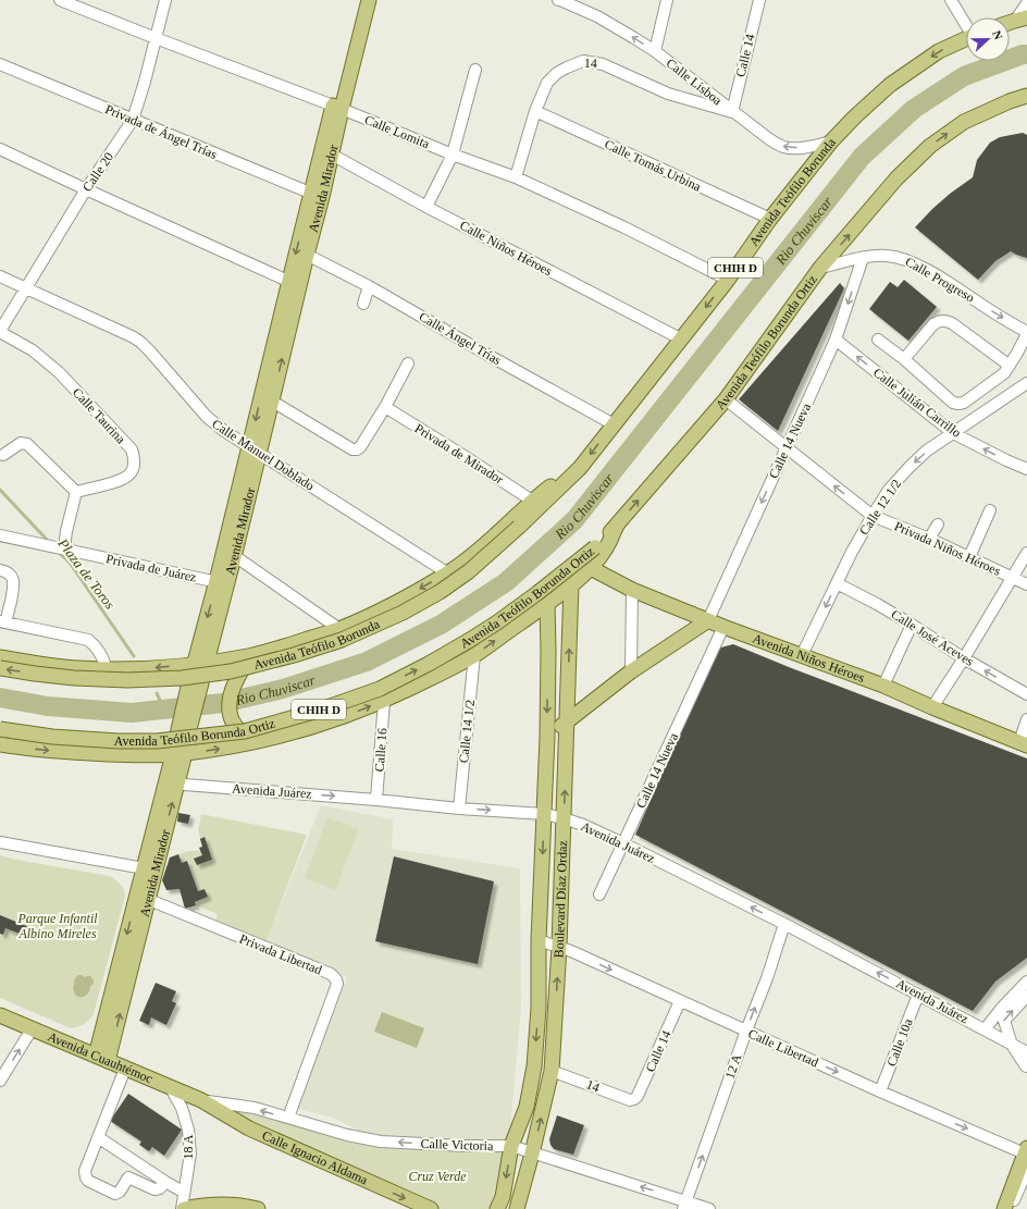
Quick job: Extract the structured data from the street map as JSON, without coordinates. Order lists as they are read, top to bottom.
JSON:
{
  "streets": {
    "main road": [
      "Avenida Mirador",
      "Avenida Teófilo Borunda",
      "CHIH D",
      "Avenida Teófilo Borunda Ortiz",
      "Avenida Niños Héroes",
      "Boulevard Díaz Ordaz",
      "Avenida Cuauhtémoc",
      "Calle Ignacio Aldama"
    ],
    "street": [
      "Calle 14",
      "14",
      "Calle Lisboa",
      "Privada de Ángel Trías",
      "Calle Lomita",
      "Calle Tomás Urbina",
      "Calle 20",
      "Calle Niños Héroes",
      "Calle Progreso",
      "Calle Ángel Trías",
      "Calle Julián Carrillo",
      "Calle Taurina",
      "Calle 14 Nueva",
      "Privada de Mirador",
      "Calle Manuel Doblado",
      "Calle 12 1/2",
      "Privada Niños Héroes",
      "Privada de Juárez",
      "Calle José Aceves",
      "Calle 14 1/2",
      "Calle 16",
      "Avenida Juárez",
      "Privada Libertad",
      "Calle 10a",
      "Calle Libertad",
      "12 A",
      "Calle Victoria",
      "18 A"
    ]
  },
  "crossings": [
    ["Calle 14", "14"],
    ["Calle 14", "Calle Lisboa"],
    ["Calle 14", "Calle Libertad"],
    ["14", "Calle Lisboa"],
    ["14", "Calle Lomita"],
    ["14", "Calle Tomás Urbina"],
    ["14", "Boulevard Díaz Ordaz"],
    ["Calle Lisboa", "Avenida Teófilo Borunda"],
    ["Privada de Ángel Trías", "Calle 20"],
    ["Privada de Ángel Trías", "Avenida Mirador"],
    ["Calle Lomita", "Calle 20"],
    ["Calle Lomita", "Avenida Mirador"],
    ["Calle Lomita", "Avenida Teófilo Borunda"],
    ["Calle Tomás Urbina", "Avenida Teófilo Borunda"],
    ["Calle 20", "Calle Taurina"],
    ["Calle 20", "Calle Manuel Doblado"],
    ["Avenida Mirador", "Avenida Teófilo Borunda"],
    ["Avenida Mirador", "Calle Niños Héroes"],
    ["Avenida Mirador", "Calle Ángel Trías"],
    ["Avenida Mirador", "Calle Manuel Doblado"],
    ["Avenida Mirador", "Privada de Juárez"],
    ["Avenida Mirador", "Avenida Juárez"],
    ["Avenida Mirador", "Privada Libertad"],
    ["Avenida Mirador", "Avenida Cuauhtémoc"],
    ["Avenida Teófilo Borunda", "Calle Niños Héroes"],
    ["Avenida Teófilo Borunda", "Calle Ángel Trías"],
    ["Avenida Teófilo Borunda", "Privada de Mirador"],
    ["Avenida Teófilo Borunda", "Calle Manuel Doblado"],
    ["Calle Progreso", "Avenida Teófilo Borunda Ortiz"],
    ["Calle Progreso", "Calle 14 Nueva"],
    ["Avenida Teófilo Borunda Ortiz", "Privada Niños Héroes"],
    ["Calle Julián Carrillo", "Calle 14 Nueva"],
    ["Calle Julián Carrillo", "Calle 12 1/2"],
    ["Calle 14 Nueva", "Privada Niños Héroes"],
    ["Calle 14 Nueva", "Avenida Niños Héroes"],
    ["Calle 14 Nueva", "Avenida Juárez"],
    ["Calle 12 1/2", "Privada Niños Héroes"],
    ["Calle 12 1/2", "Calle José Aceves"],
    ["Calle 12 1/2", "Avenida Niños Héroes"],
    ["Calle 14 1/2", "Avenida Juárez"],
    ["Calle 16", "Avenida Juárez"],
    ["Avenida Juárez", "Boulevard Díaz Ordaz"],
    ["Avenida Juárez", "Calle 10a"],
    ["Avenida Juárez", "12 A"],
    ["Boulevard Díaz Ordaz", "Calle Libertad"],
    ["Boulevard Díaz Ordaz", "Calle Victoria"],
    ["Privada Libertad", "Calle Victoria"],
    ["Calle 10a", "Calle Libertad"],
    ["Calle Libertad", "12 A"],
    ["Avenida Cuauhtémoc", "Calle Victoria"],
    ["Avenida Cuauhtémoc", "18 A"],
    ["Avenida Cuauhtémoc", "Calle Ignacio Aldama"],
    ["12 A", "Calle Victoria"],
    ["Calle Victoria", "Calle Ignacio Aldama"]
  ],
  "one_way": [
    "Calle Lisboa",
    "Calle Progreso",
    "Calle Julián Carrillo",
    "Calle 14 Nueva",
    "Calle Libertad",
    "12 A",
    "Calle Victoria",
    "Calle Ignacio Aldama"
  ],
  "water": ["Rio Chuviscar", "Plaza de Toros"],
  "parks": ["Parque Infantil Albino Mireles", "Cruz Verde"],
  "north": "right"
}
